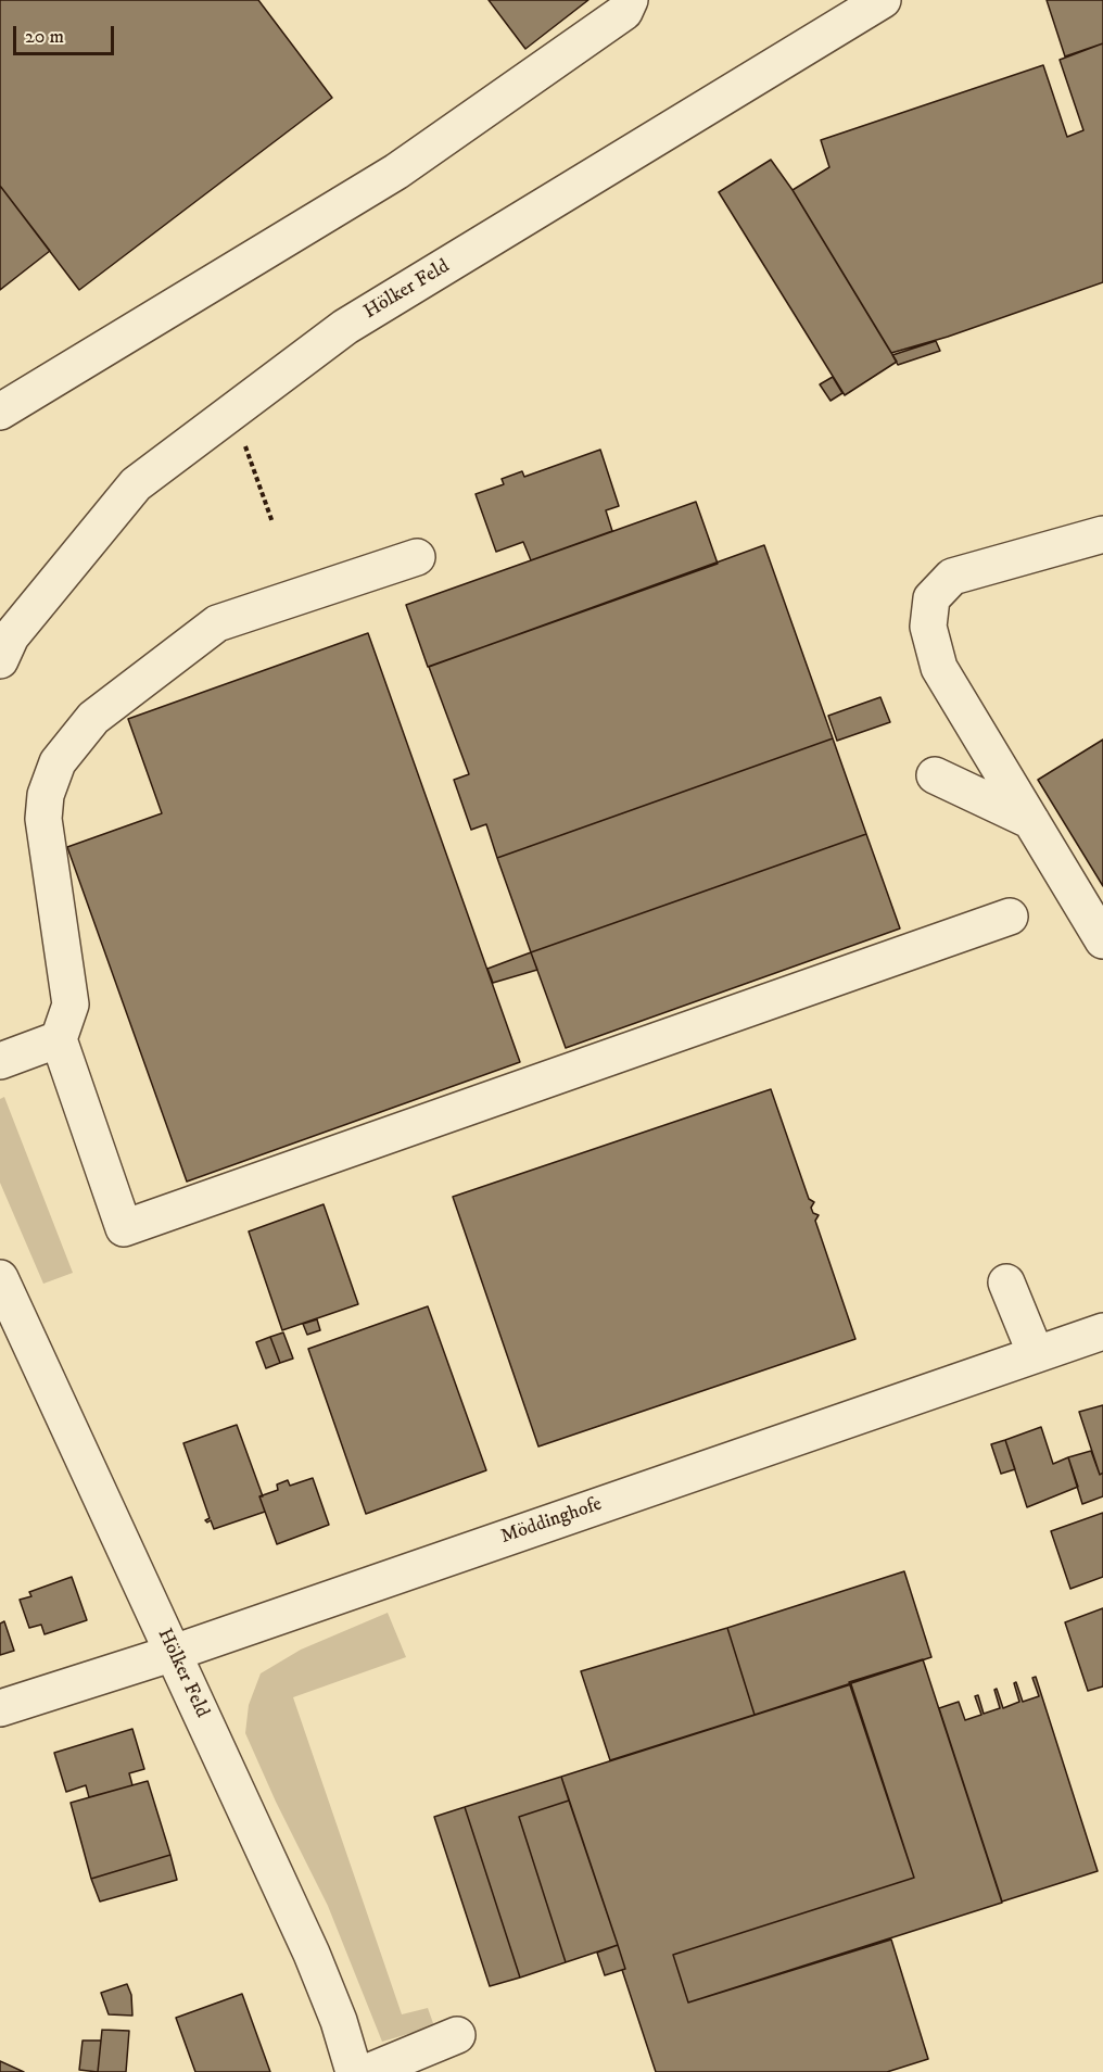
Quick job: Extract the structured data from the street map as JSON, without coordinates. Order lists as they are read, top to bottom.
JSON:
{
  "streets": {
    "street": ["Hölker Feld", "Möddinghofe"]
  },
  "crossings": [
    ["Hölker Feld", "Möddinghofe"]
  ],
  "scale_bar": "20 m"
}
